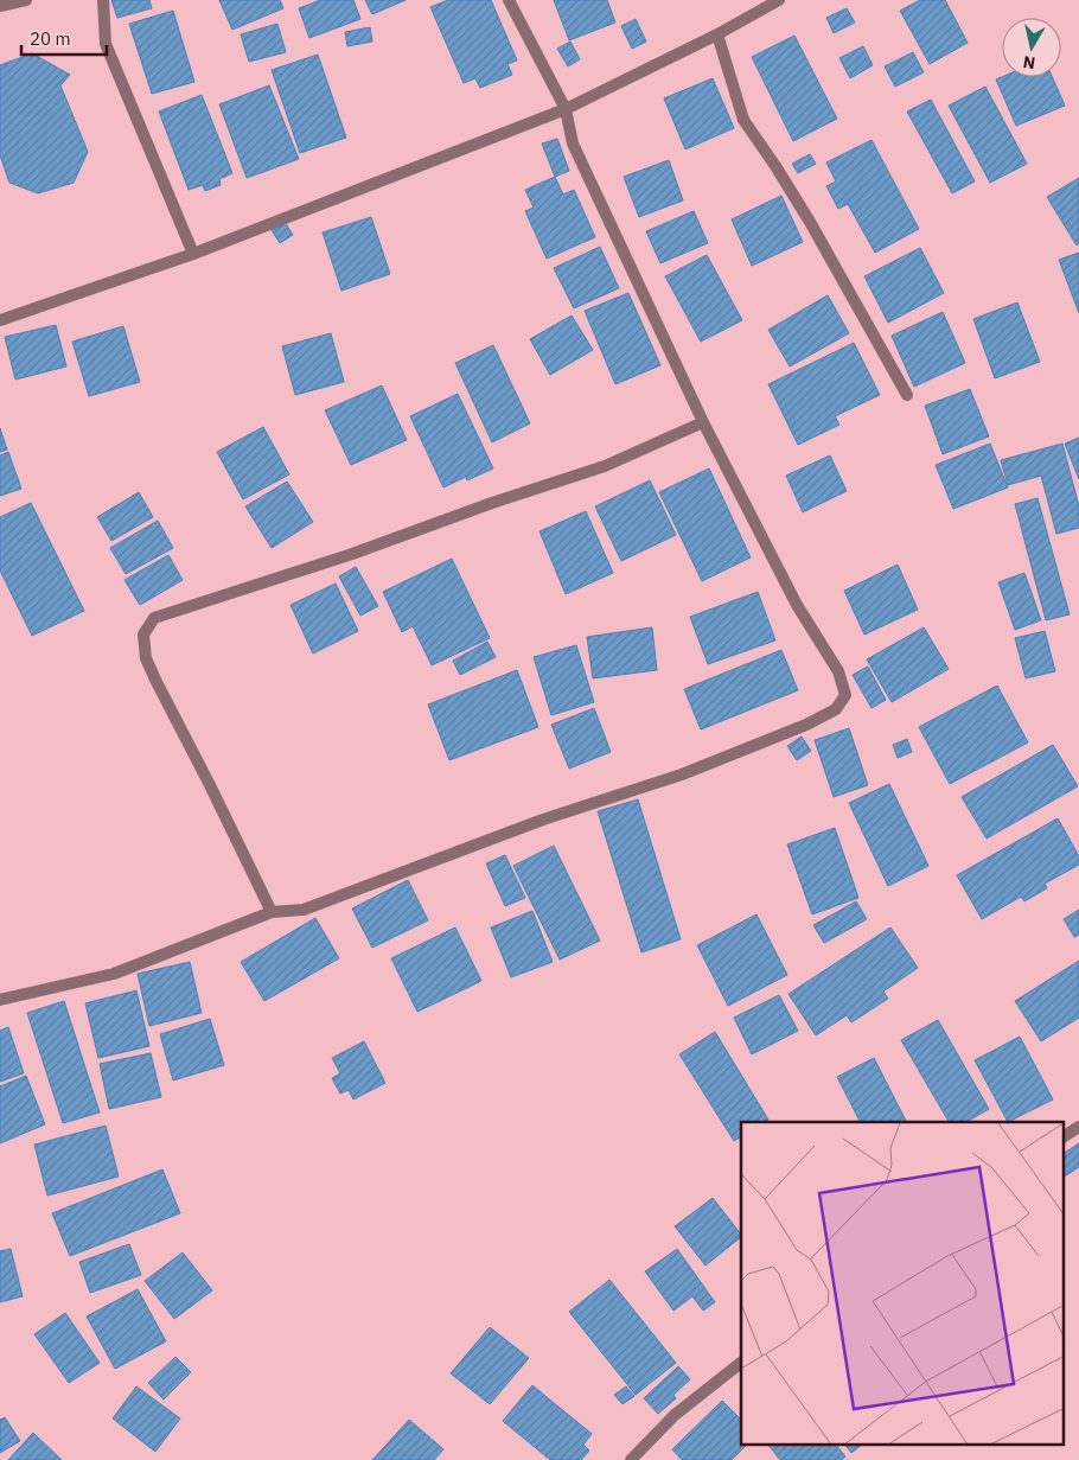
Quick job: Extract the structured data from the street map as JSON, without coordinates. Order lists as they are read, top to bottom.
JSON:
{
  "scale_bar": "20 m",
  "north": "bottom"
}
